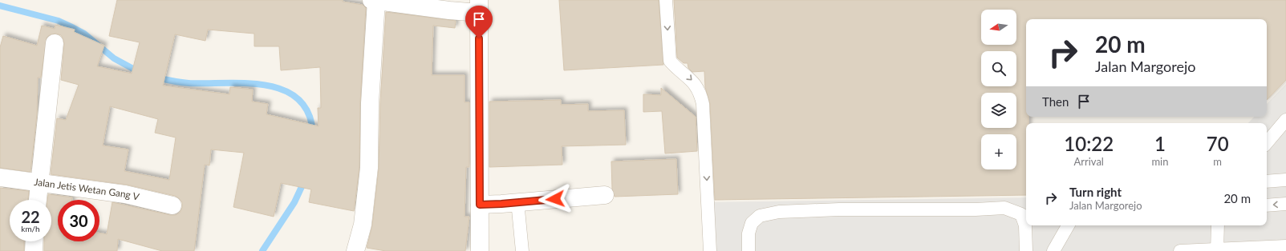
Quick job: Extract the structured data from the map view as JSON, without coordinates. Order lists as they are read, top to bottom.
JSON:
{
  "streets": {
    "street": ["Jalan Jetis Wetan Gang V"]
  },
  "north": "left",
  "page": {
    "map_buttons": "+",
    "turn": ["20 m", "Jalan Margorejo"],
    "then": "Then",
    "eta": [
      "10:22",
      "Arrival",
      "1",
      "min",
      "70",
      "m"
    ],
    "list": [
      {
        "name": "Turn right",
        "note": "Jalan Margorejo",
        "value": "20 m"
      }
    ],
    "speed": "22 km/h",
    "limit": "30"
  }
}
